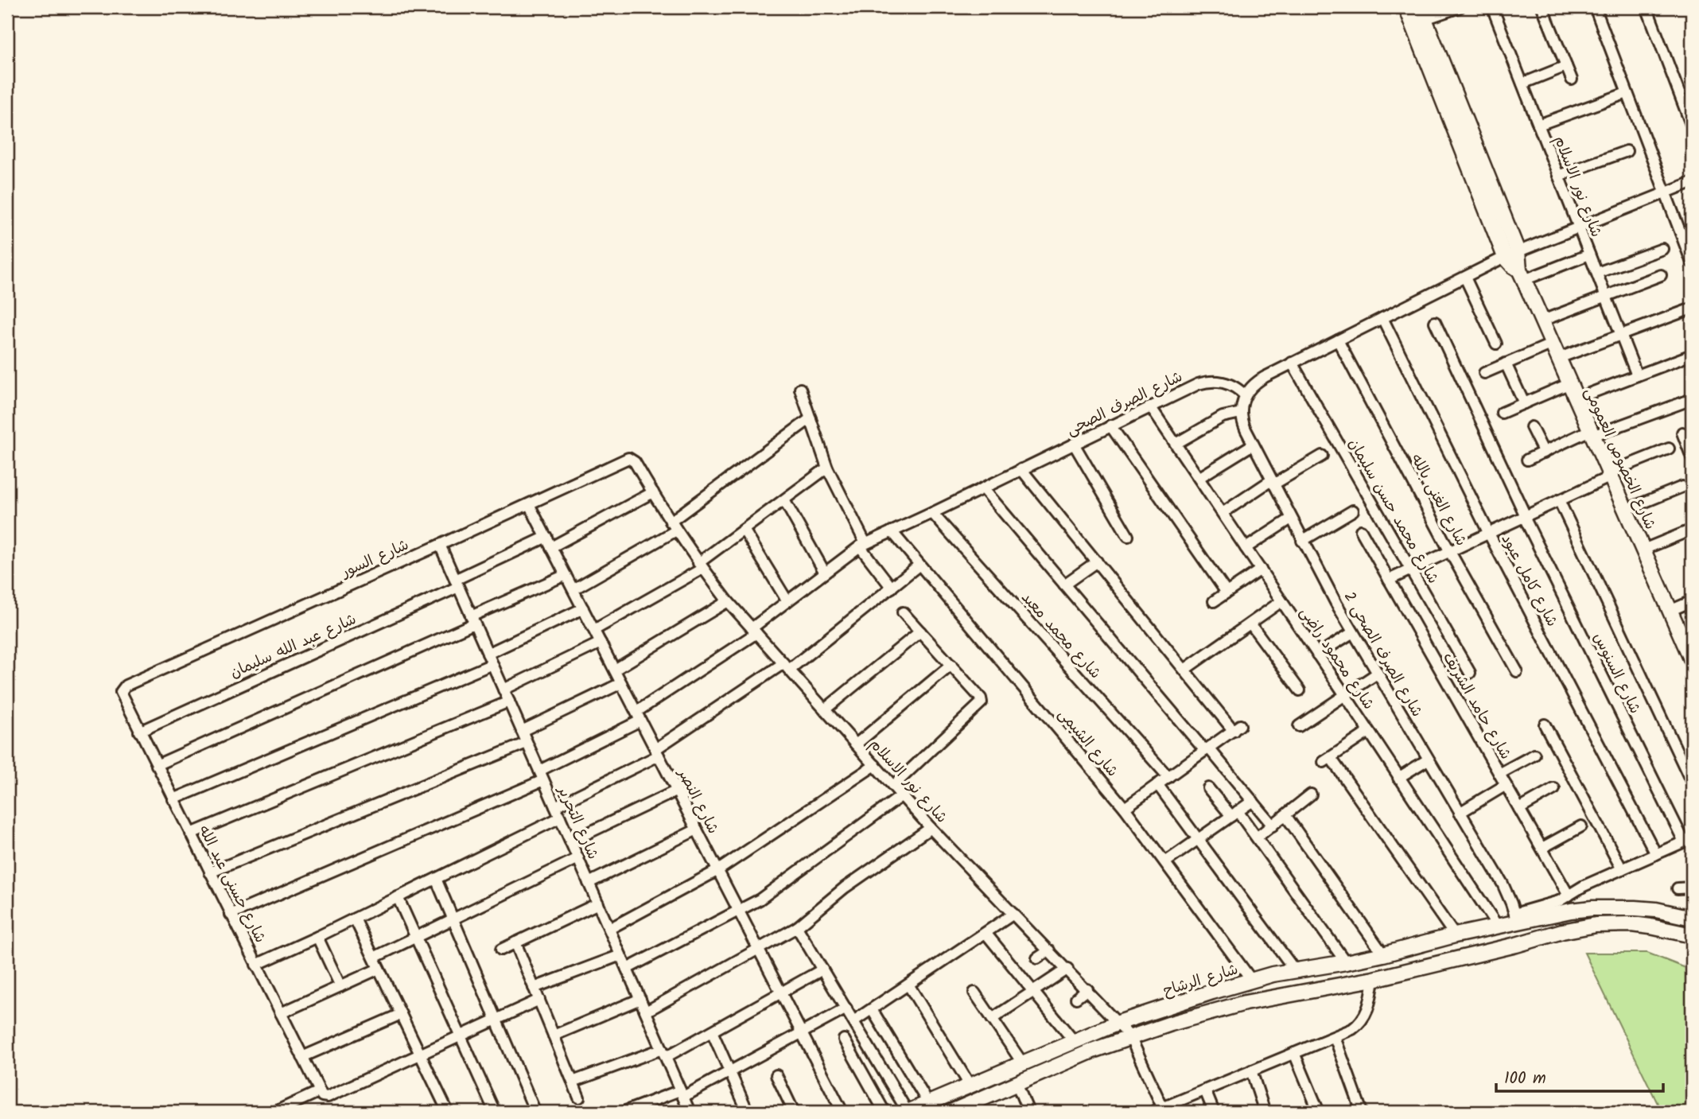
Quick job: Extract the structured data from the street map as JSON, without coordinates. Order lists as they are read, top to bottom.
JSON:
{
  "streets": {
    "main road": ["شارع الخصوص العمومى", "شارع الرشاح"],
    "street": [
      "شارع نور الاسلام",
      "شارع الصرف الصحى",
      "شارع الغنى بالله",
      "شارع محمد حسن سليمان",
      "شارع السور",
      "شارع كامل عبود",
      "شارع محمد معبد",
      "شارع عبد الله سليمان",
      "شارع الصرف الصحى 2",
      "شارع محمود راضى",
      "شارع السنوس",
      "شارع حامد الشريف",
      "شارع الشيمى",
      "شارع النصر",
      "شارع التحرير",
      "شارع حسنى عبد الله"
    ]
  },
  "crossings": [
    ["شارع نور الاسلام", "شارع الصرف الصحى"],
    ["شارع نور الاسلام", "شارع السور"],
    ["شارع نور الاسلام", "شارع الرشاح"],
    ["شارع الصرف الصحى", "شارع محمد معبد"],
    ["شارع الصرف الصحى", "شارع محمود راضى"],
    ["شارع الصرف الصحى", "شارع الشيمى"],
    ["شارع الصرف الصحى", "شارع النصر"],
    ["شارع الصرف الصحى", "شارع التحرير"],
    ["شارع الصرف الصحى", "شارع حسنى عبد الله"],
    ["شارع السور", "شارع النصر"],
    ["شارع السور", "شارع التحرير"],
    ["شارع السور", "شارع حسنى عبد الله"],
    ["شارع عبد الله سليمان", "شارع النصر"],
    ["شارع عبد الله سليمان", "شارع التحرير"],
    ["شارع عبد الله سليمان", "شارع حسنى عبد الله"],
    ["شارع الصرف الصحى 2", "شارع الرشاح"],
    ["شارع محمود راضى", "شارع الرشاح"],
    ["شارع الشيمى", "شارع الرشاح"]
  ],
  "scale_bar": "100 m"
}
